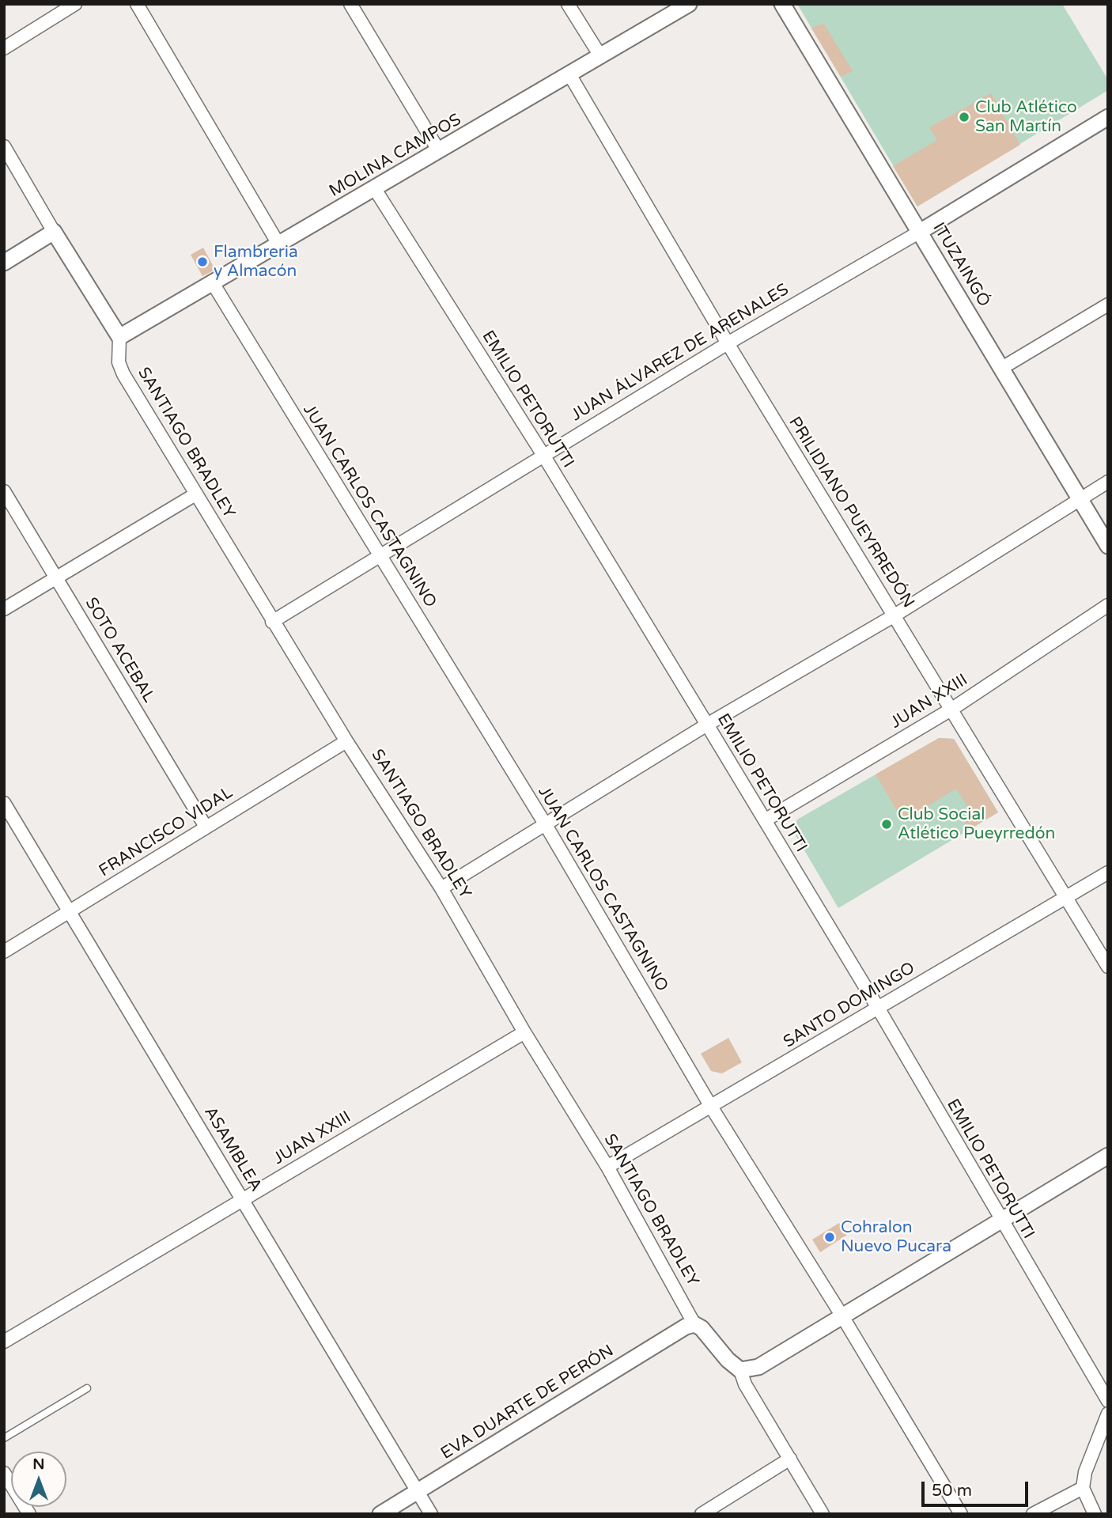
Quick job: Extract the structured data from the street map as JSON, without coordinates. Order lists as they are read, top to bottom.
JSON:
{
  "streets": {
    "street": [
      "MOLINA CAMPOS",
      "ITUZAINGÓ",
      "JUAN ÁLVAREZ DE ARENALES",
      "EMILIO PETORUTTI",
      "SANTIAGO BRADLEY",
      "JUAN CARLOS CASTAGNINO",
      "PRILIDIANO PUEYRREDÓN",
      "SOTO ACEBAL",
      "JUAN XXIII",
      "FRANCISCO VIDAL",
      "SANTO DOMINGO",
      "ASAMBLEA",
      "EVA DUARTE DE PERÓN"
    ]
  },
  "crossings": [
    ["MOLINA CAMPOS", "EMILIO PETORUTTI"],
    ["MOLINA CAMPOS", "SANTIAGO BRADLEY"],
    ["MOLINA CAMPOS", "JUAN CARLOS CASTAGNINO"],
    ["MOLINA CAMPOS", "PRILIDIANO PUEYRREDÓN"],
    ["ITUZAINGÓ", "JUAN ÁLVAREZ DE ARENALES"],
    ["JUAN ÁLVAREZ DE ARENALES", "EMILIO PETORUTTI"],
    ["JUAN ÁLVAREZ DE ARENALES", "SANTIAGO BRADLEY"],
    ["JUAN ÁLVAREZ DE ARENALES", "JUAN CARLOS CASTAGNINO"],
    ["JUAN ÁLVAREZ DE ARENALES", "PRILIDIANO PUEYRREDÓN"],
    ["EMILIO PETORUTTI", "JUAN XXIII"],
    ["EMILIO PETORUTTI", "SANTO DOMINGO"],
    ["SANTIAGO BRADLEY", "JUAN XXIII"],
    ["SANTIAGO BRADLEY", "FRANCISCO VIDAL"],
    ["SANTIAGO BRADLEY", "SANTO DOMINGO"],
    ["SANTIAGO BRADLEY", "EVA DUARTE DE PERÓN"],
    ["JUAN CARLOS CASTAGNINO", "SANTO DOMINGO"],
    ["PRILIDIANO PUEYRREDÓN", "JUAN XXIII"],
    ["PRILIDIANO PUEYRREDÓN", "SANTO DOMINGO"],
    ["SOTO ACEBAL", "FRANCISCO VIDAL"],
    ["JUAN XXIII", "ASAMBLEA"],
    ["FRANCISCO VIDAL", "ASAMBLEA"],
    ["ASAMBLEA", "EVA DUARTE DE PERÓN"]
  ],
  "places": [
    "Club Atlético San Martín",
    "Flambreria y Almacón",
    "Club Social Atlético Pueyrredón",
    "Cohralon Nuevo Pucara"
  ],
  "scale_bar": "50 m",
  "north": "top"
}
